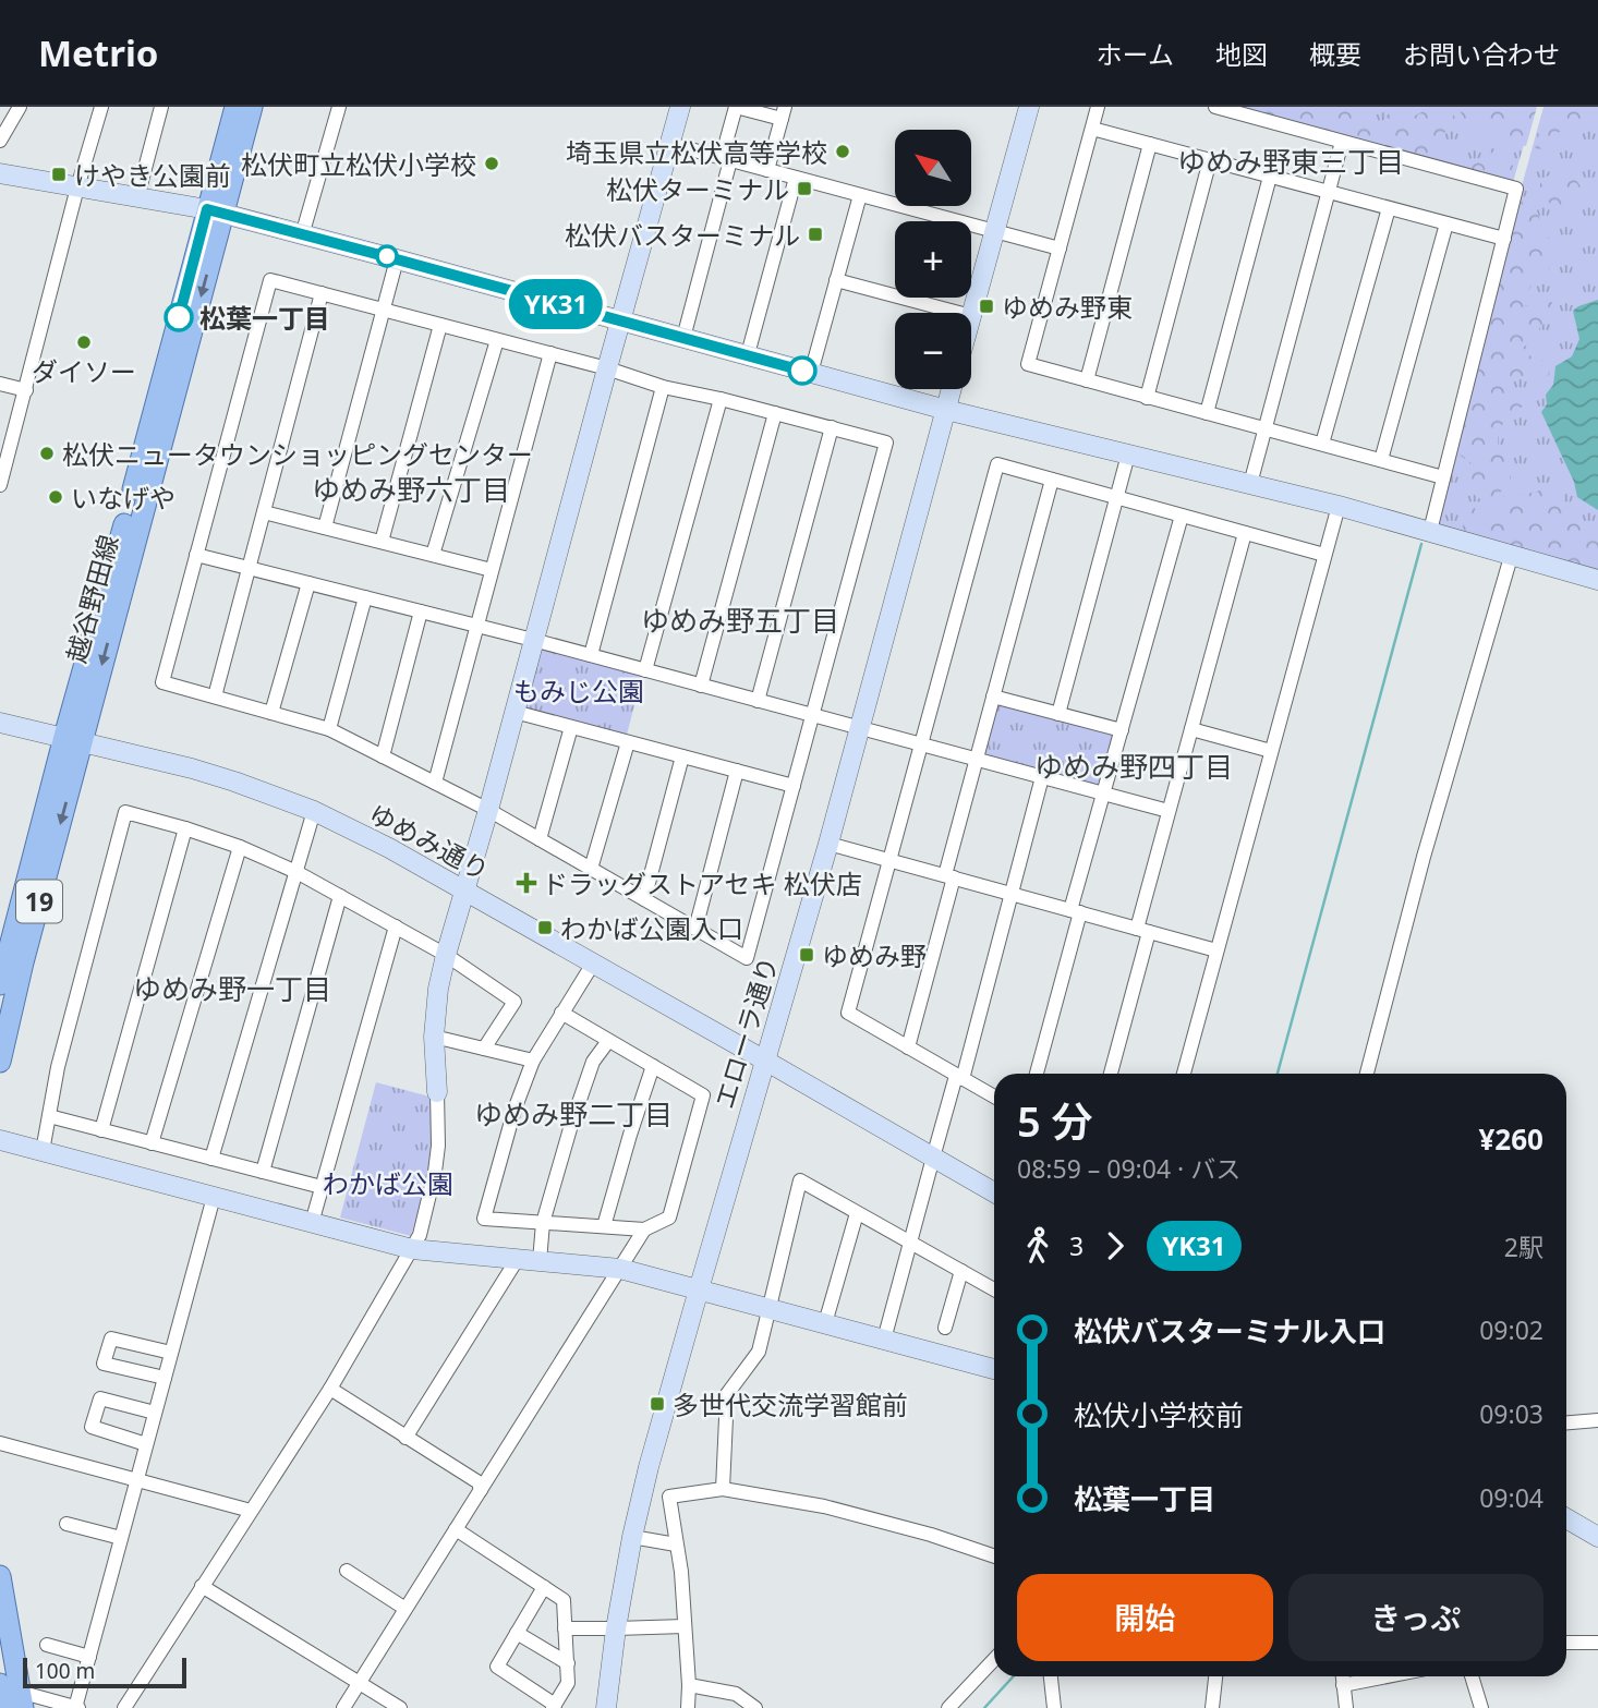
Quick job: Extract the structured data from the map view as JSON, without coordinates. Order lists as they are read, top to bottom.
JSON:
{
  "streets": {
    "main road": ["越谷野田線", "19"],
    "street": ["ゆめみ通り", "エローラ通り"]
  },
  "crossings": [
    ["越谷野田線", "ゆめみ通り"],
    ["ゆめみ通り", "エローラ通り"]
  ],
  "districts": [
    "ゆめみ野東三丁目",
    "ゆめみ野六丁目",
    "ゆめみ野五丁目",
    "ゆめみ野四丁目",
    "ゆめみ野一丁目",
    "ゆめみ野二丁目"
  ],
  "parks": ["もみじ公園", "わかば公園"],
  "places": {
    "other": [
      "埼玉県立松伏高等学校",
      "松伏町立松伏小学校",
      "松葉一丁目",
      "ダイソー",
      "松伏ニュータウンショッピングセンター",
      "いなげや"
    ],
    "transit": [
      "けやき公園前",
      "松伏ターミナル",
      "松伏バスターミナル",
      "ゆめみ野東",
      "わかば公園入口",
      "ゆめみ野",
      "多世代交流学習館前"
    ],
    "health": ["ドラッグストアセキ 松伏店"]
  },
  "lines": ["bus line YK31"],
  "scale_bar": "100 m",
  "north": "top left",
  "page": {
    "header": "Metrio",
    "nav": [
      "ホーム",
      "地図",
      "概要",
      "お問い合わせ"
    ],
    "on_map": "YK31",
    "map_buttons": ["+", "−"],
    "heading": ["5 分", "08:59 – 09:04 · バス", "¥260"],
    "legs": ["3", "YK31", "2駅"],
    "list": [
      {
        "name": "松伏バスターミナル入口",
        "value": "09:02"
      },
      {
        "name": "松伏小学校前",
        "value": "09:03"
      },
      {
        "name": "松葉一丁目",
        "value": "09:04"
      }
    ],
    "buttons": ["開始", "きっぷ"],
    "scale": "100 m"
  }
}
